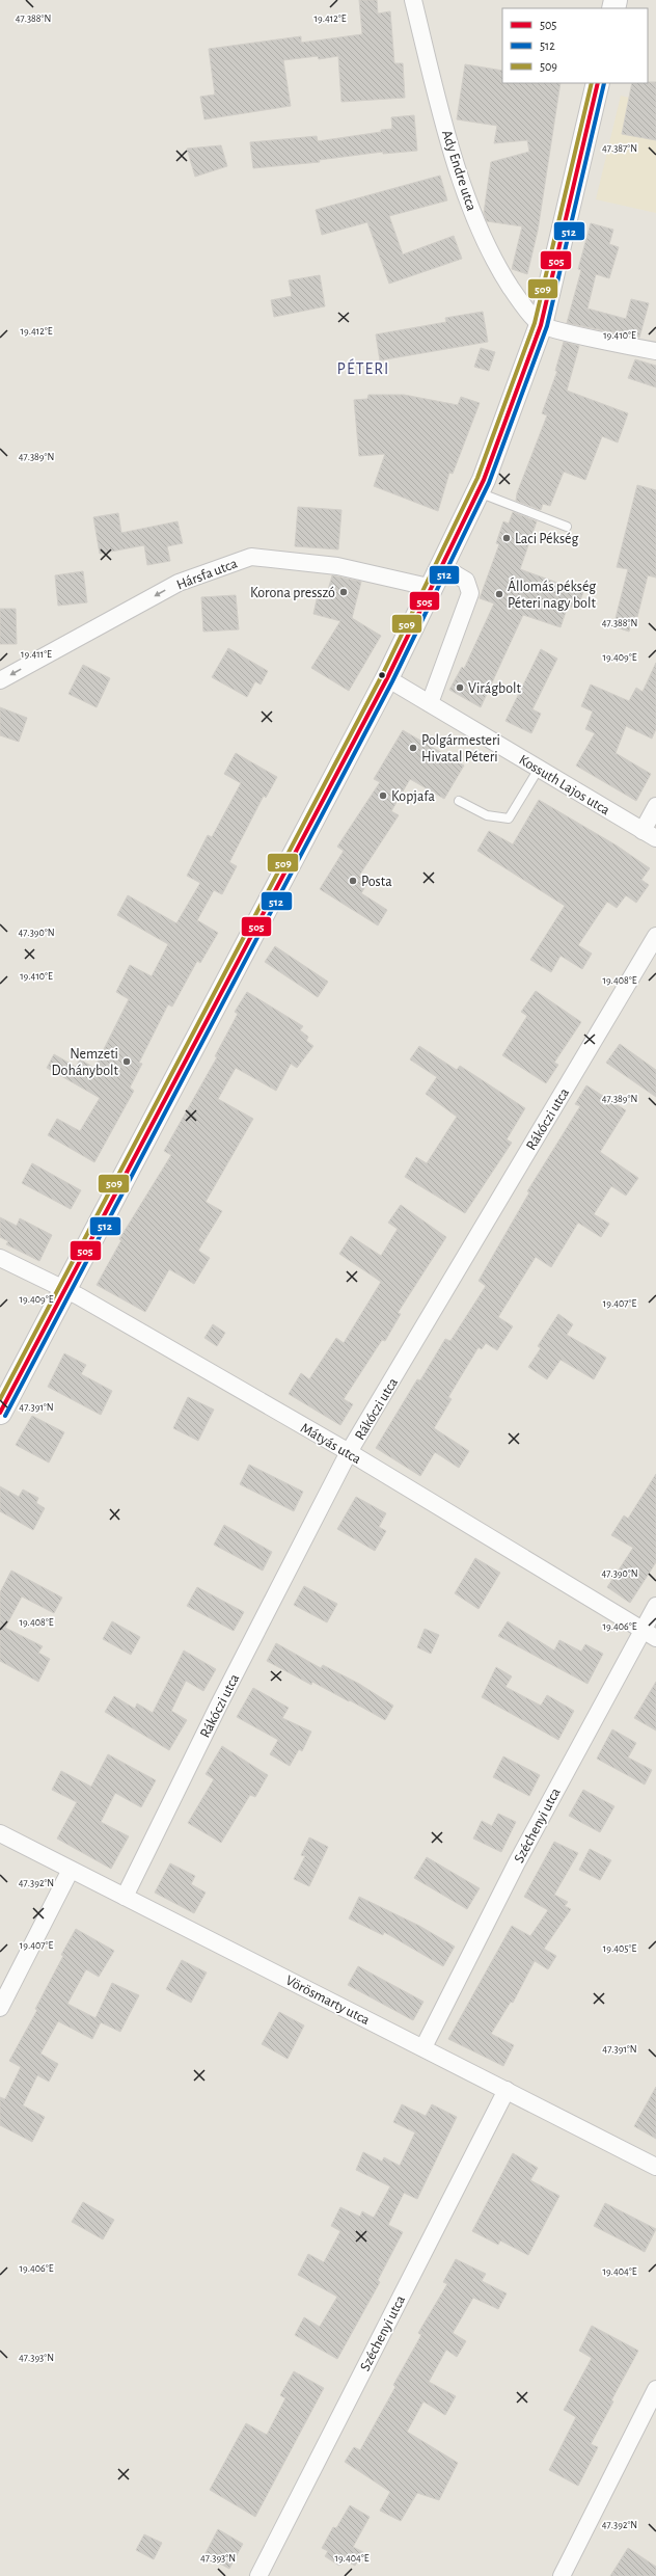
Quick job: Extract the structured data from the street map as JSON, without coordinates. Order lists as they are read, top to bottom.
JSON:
{
  "streets": {
    "street": [
      "Ady Endre utca",
      "Hársfa utca",
      "Kossuth Lajos utca",
      "Rákóczi utca",
      "Mátyás utca",
      "Széchenyi utca",
      "Vörösmarty utca"
    ]
  },
  "crossings": [
    ["Rákóczi utca", "Mátyás utca"],
    ["Rákóczi utca", "Vörösmarty utca"],
    ["Mátyás utca", "Széchenyi utca"],
    ["Széchenyi utca", "Vörösmarty utca"]
  ],
  "one_way": ["Hársfa utca"],
  "districts": ["PÉTERI"],
  "places": [
    "Laci Pékség",
    "Korona presszó",
    "Állomás pékség Péteri nagy bolt",
    "Virágbolt",
    "Polgármesteri Hivatal Péteri",
    "Kopjafa",
    "Posta",
    "Nemzeti Dohánybolt"
  ],
  "lines": ["transit line 505", "transit line 512", "transit line 509"],
  "legend": ["505", "512", "509"],
  "coordinates": [
    "47.388°N",
    "19.412°E",
    "47.387°N",
    "19.410°E",
    "47.389°N",
    "19.411°E",
    "19.409°E",
    "47.390°N",
    "19.408°E",
    "19.407°E",
    "47.391°N",
    "19.406°E",
    "47.392°N",
    "19.405°E",
    "19.404°E",
    "47.393°N"
  ]
}
